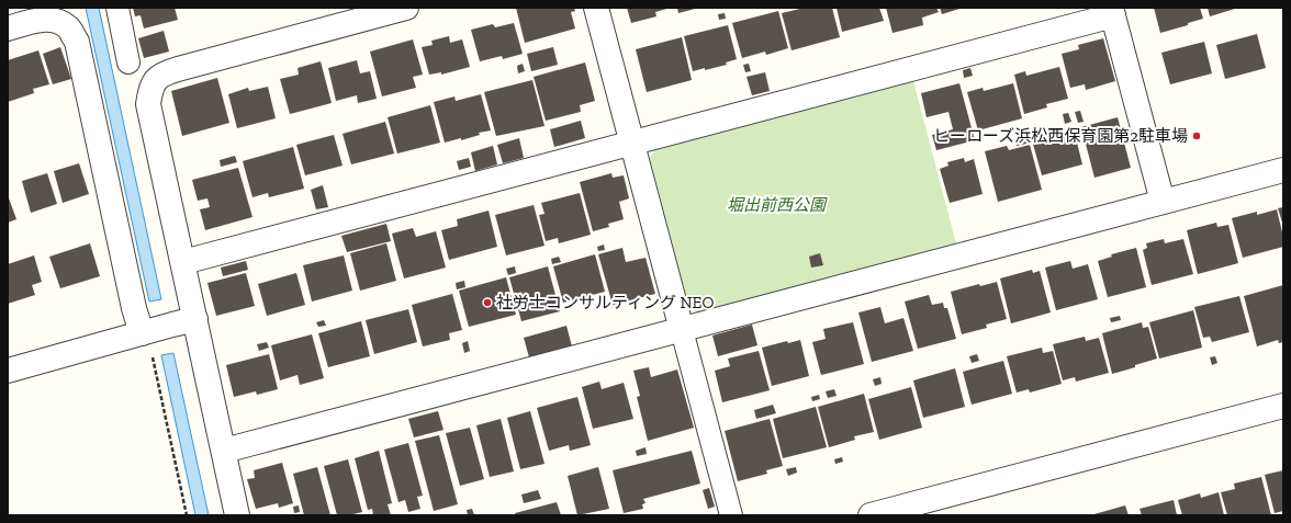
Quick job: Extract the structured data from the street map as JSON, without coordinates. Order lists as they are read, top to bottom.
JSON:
{
  "parks": ["堀出前西公園"],
  "places": ["ヒーローズ浜松西保育園第2駐車場", "社労士コンサルティング NEO"]
}
